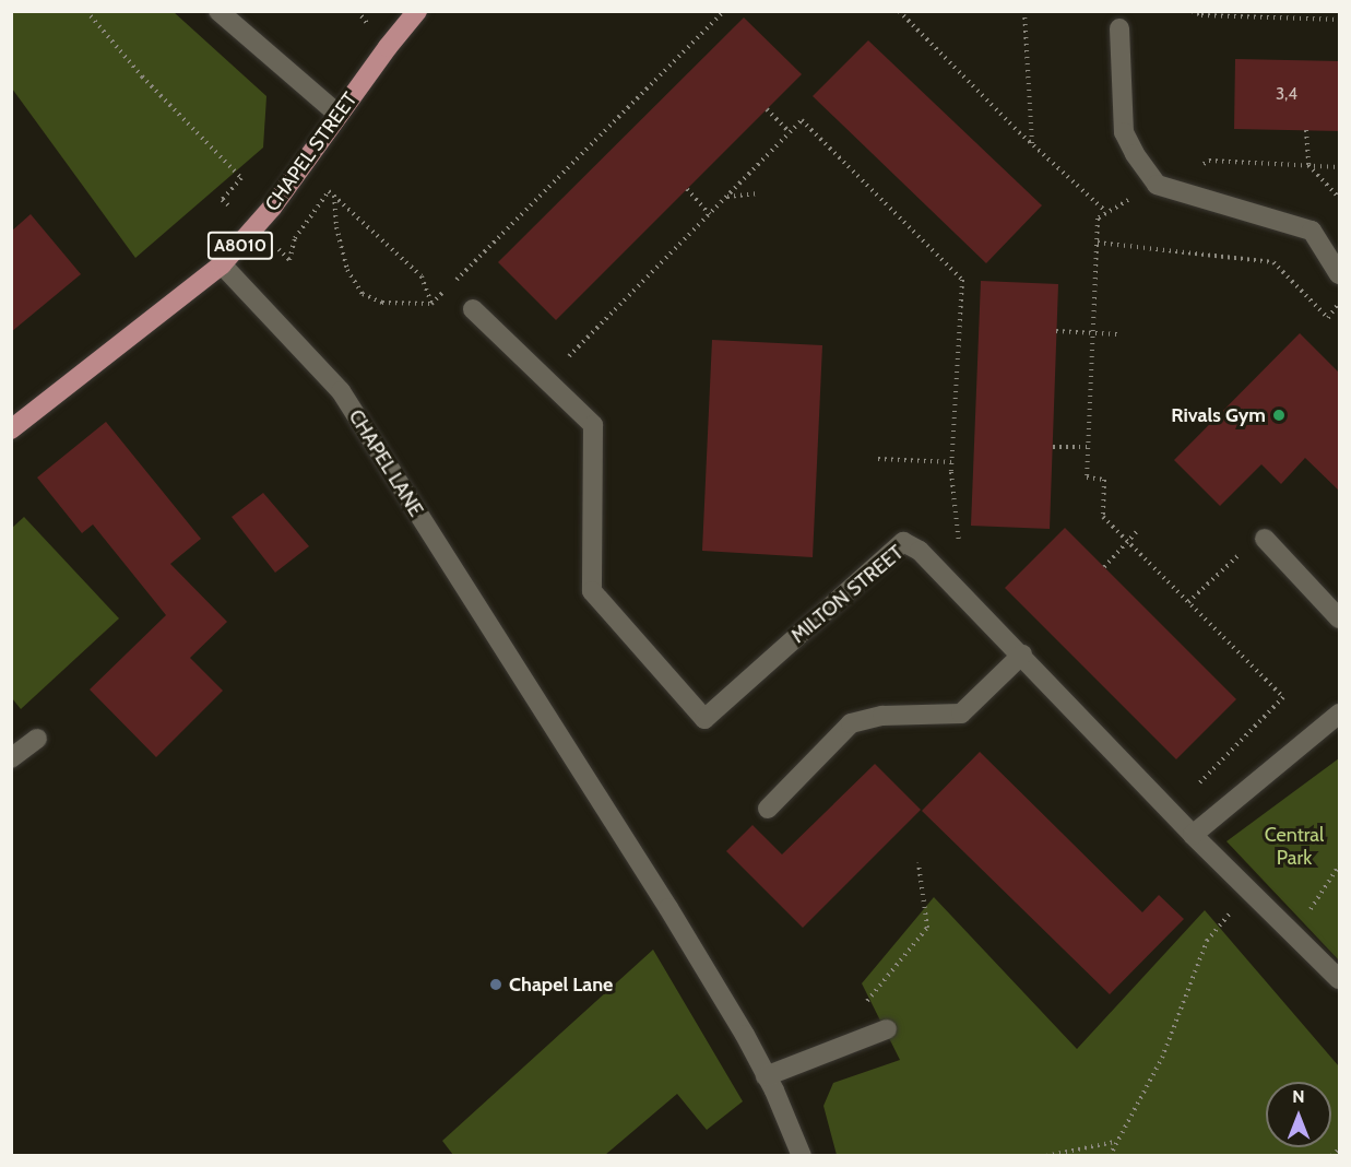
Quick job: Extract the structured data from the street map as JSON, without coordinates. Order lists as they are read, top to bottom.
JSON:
{
  "streets": {
    "main road": ["CHAPEL STREET", "A8010"],
    "street": ["CHAPEL LANE", "MILTON STREET"]
  },
  "crossings": [
    ["CHAPEL STREET", "CHAPEL LANE"]
  ],
  "parks": ["Central Park"],
  "places": ["Rivals Gym", "Chapel Lane"],
  "house_numbers": ["3,4"],
  "north": "top"
}
